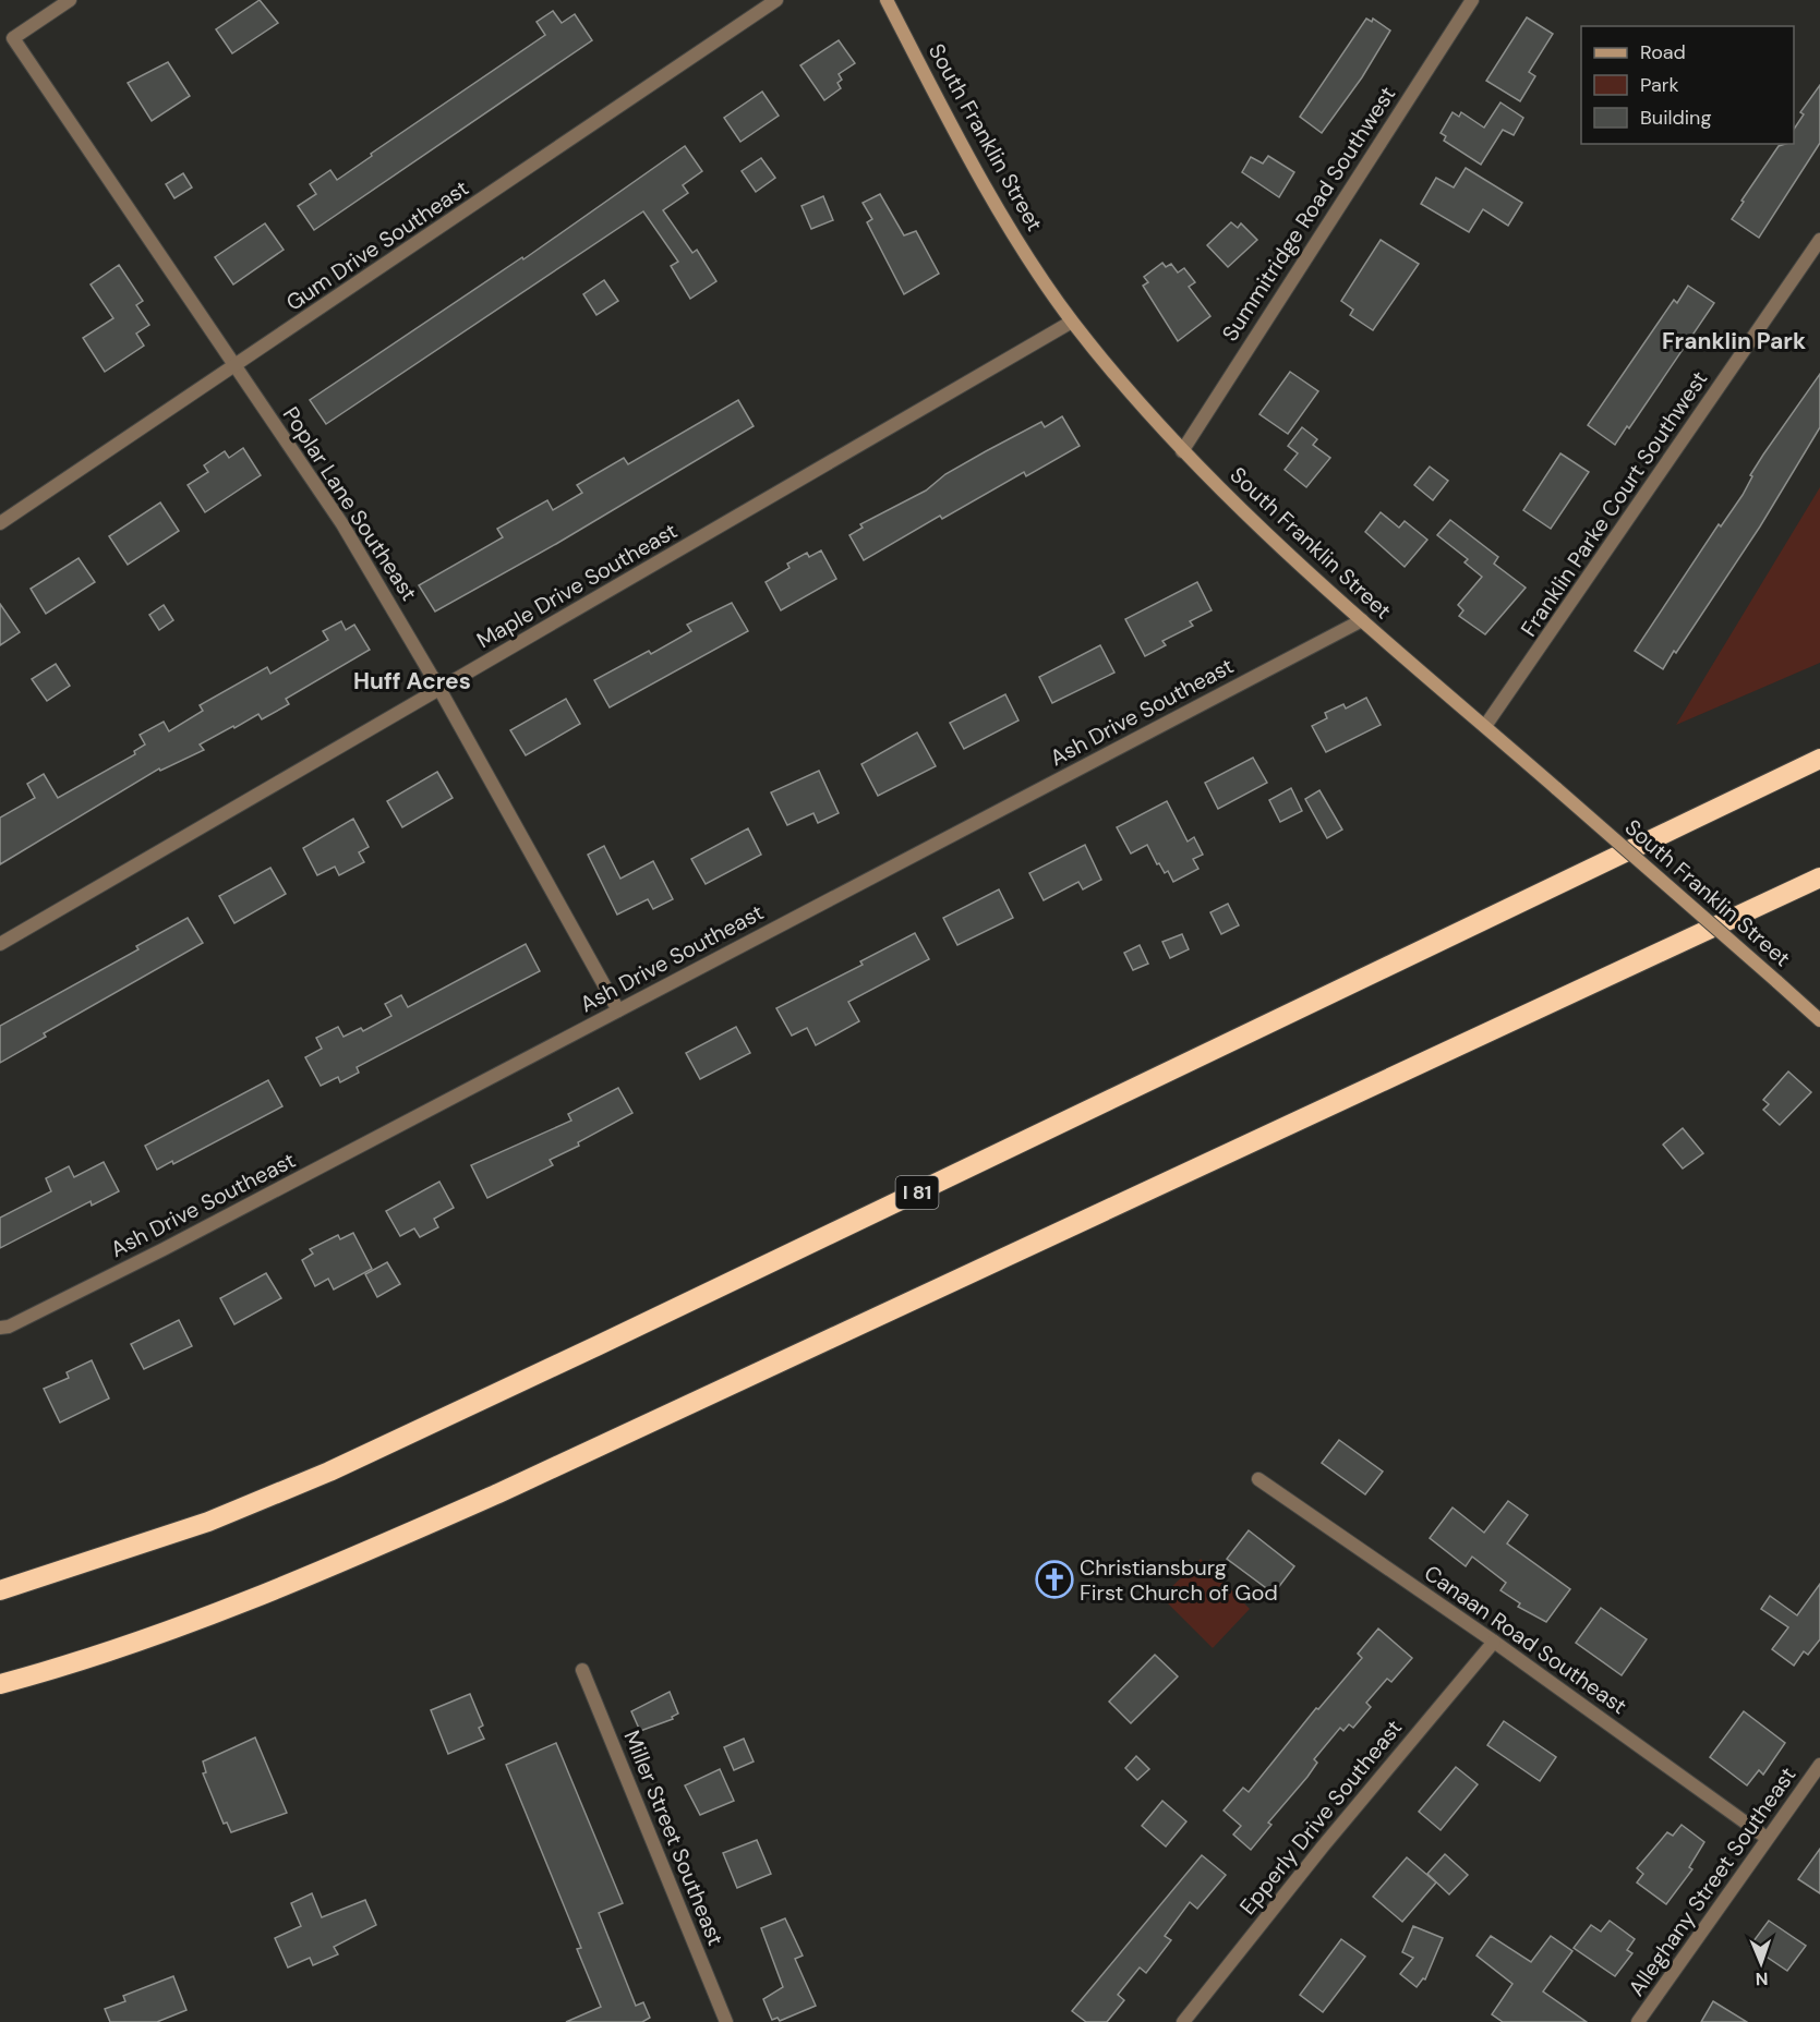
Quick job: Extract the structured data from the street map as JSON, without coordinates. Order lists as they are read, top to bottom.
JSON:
{
  "streets": {
    "highway": ["I 81"],
    "main road": ["South Franklin Street"],
    "street": [
      "Summitridge Road Southwest",
      "Gum Drive Southeast",
      "Poplar Lane Southeast",
      "Franklin Parke Court Southwest",
      "Maple Drive Southeast",
      "Ash Drive Southeast",
      "Canaan Road Southeast",
      "Epperly Drive Southeast",
      "Miller Street Southeast",
      "Alleghany Street Southeast"
    ]
  },
  "crossings": [
    ["South Franklin Street", "Summitridge Road Southwest"],
    ["South Franklin Street", "Franklin Parke Court Southwest"],
    ["South Franklin Street", "Maple Drive Southeast"],
    ["South Franklin Street", "Ash Drive Southeast"],
    ["Gum Drive Southeast", "Poplar Lane Southeast"],
    ["Poplar Lane Southeast", "Maple Drive Southeast"],
    ["Poplar Lane Southeast", "Ash Drive Southeast"],
    ["Canaan Road Southeast", "Epperly Drive Southeast"],
    ["Canaan Road Southeast", "Alleghany Street Southeast"]
  ],
  "districts": ["Franklin Park", "Huff Acres"],
  "places": {
    "church": ["Christiansburg First Church of God"]
  },
  "legend": ["Road", "Park", "Building"],
  "north": "bottom"
}
